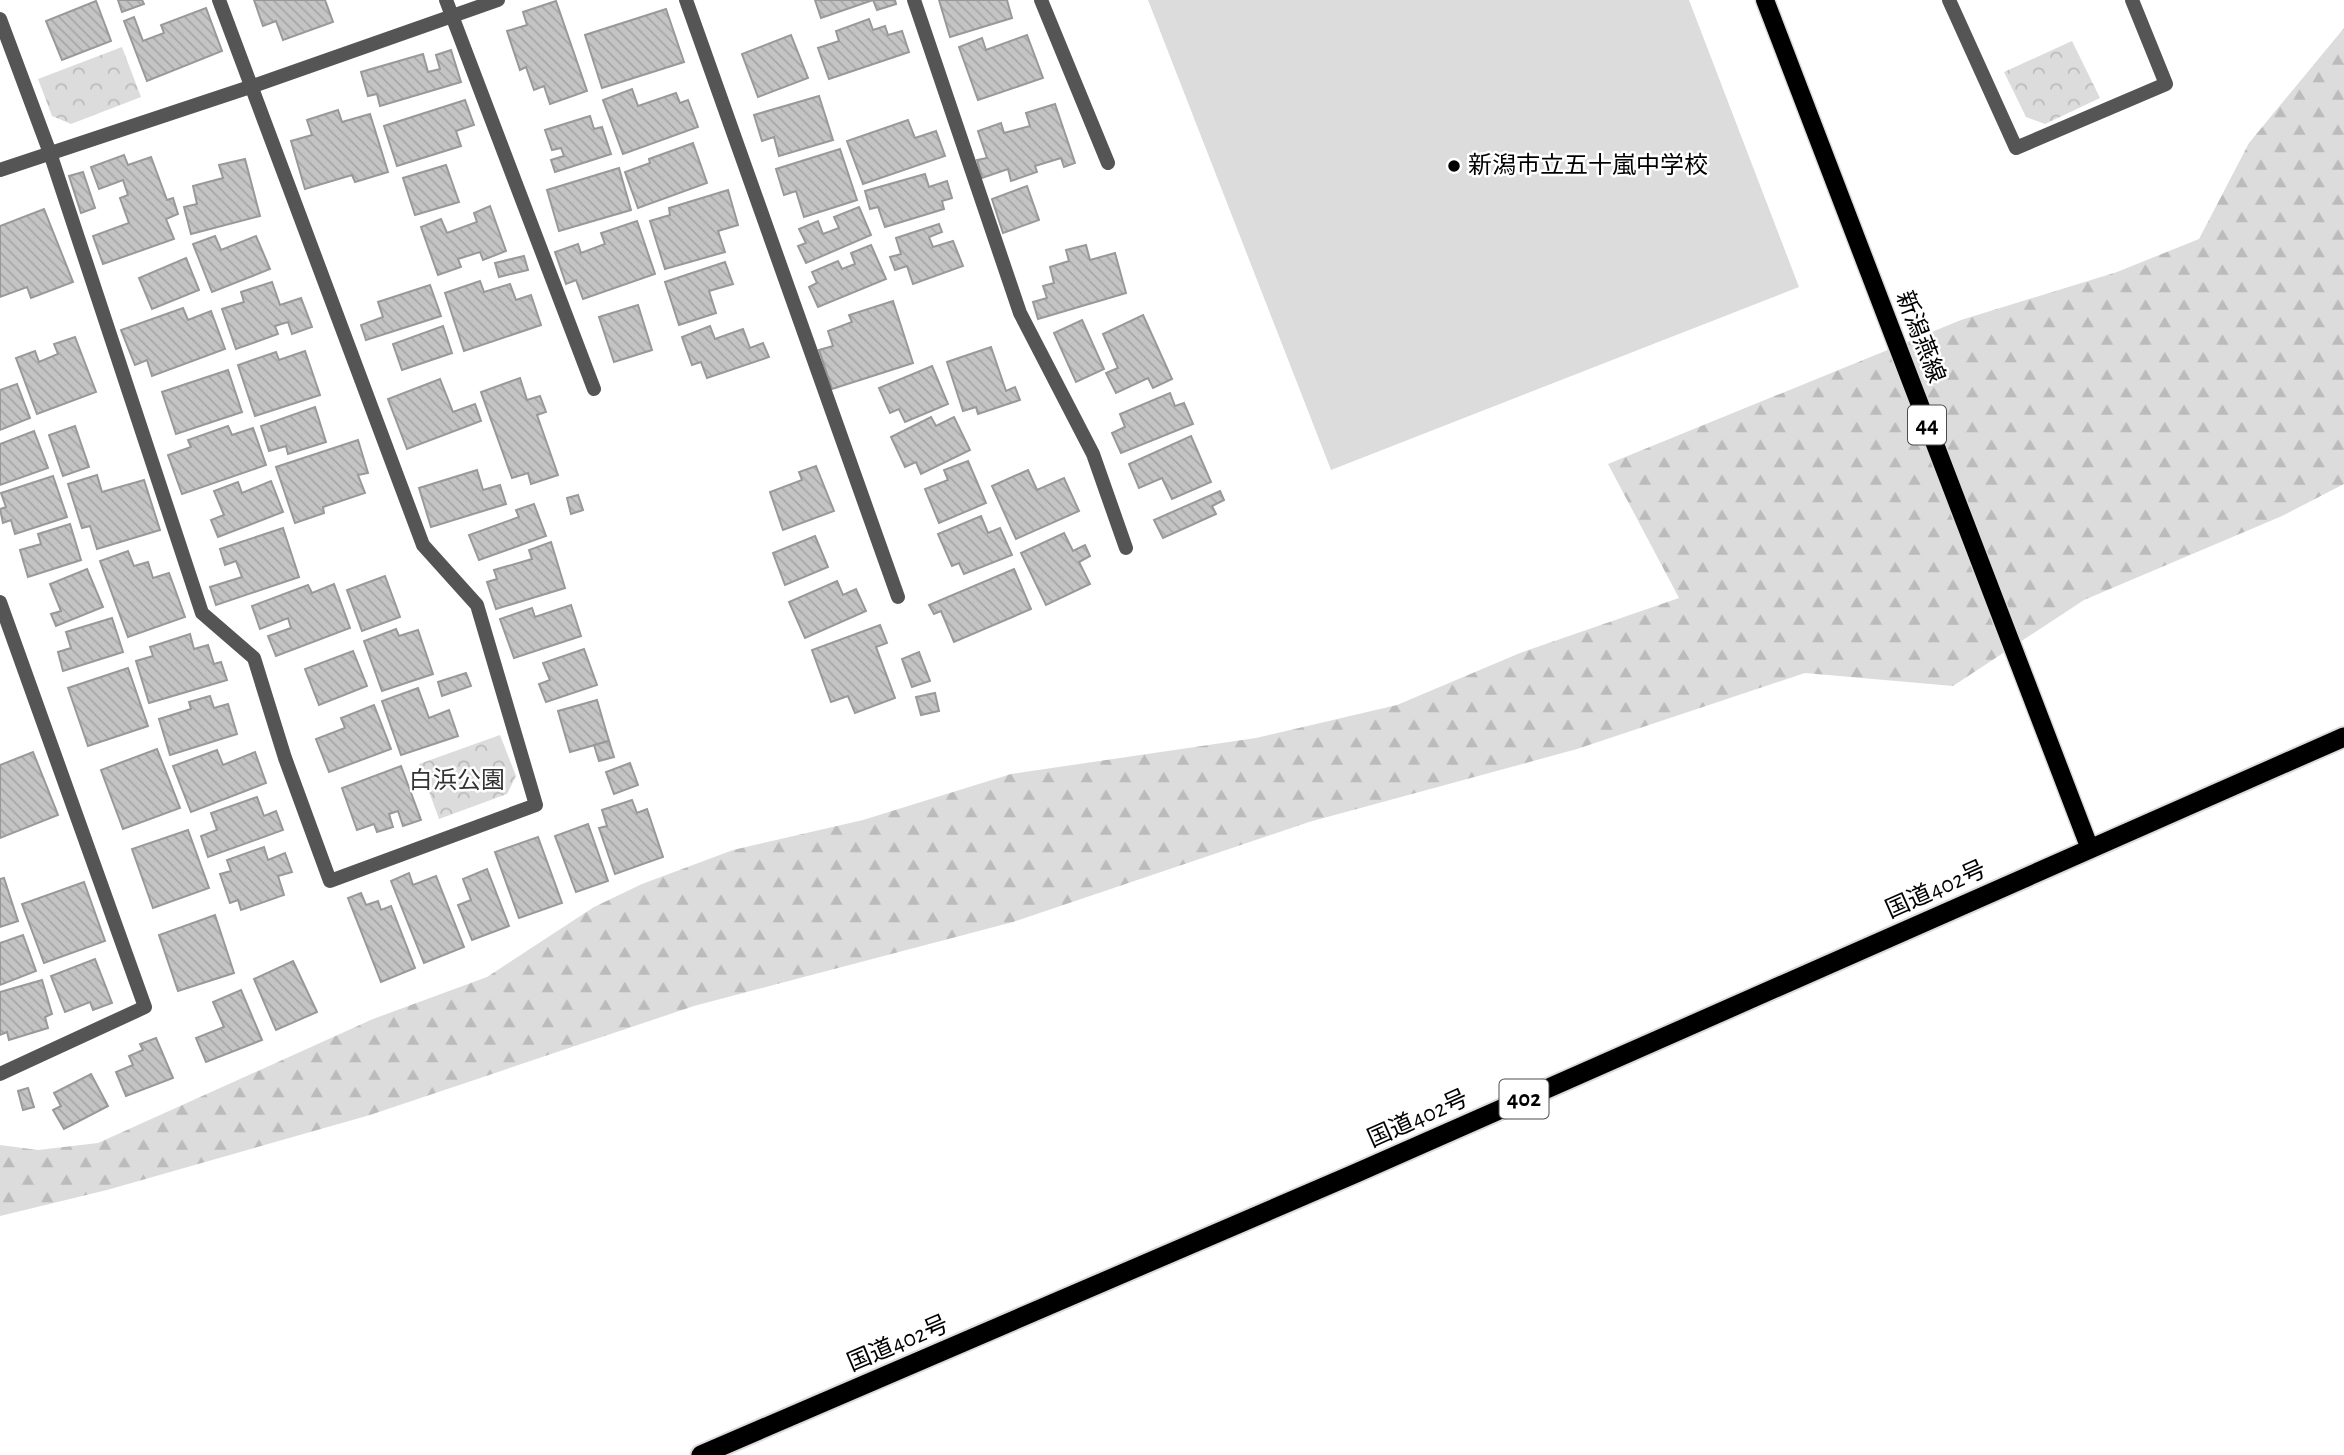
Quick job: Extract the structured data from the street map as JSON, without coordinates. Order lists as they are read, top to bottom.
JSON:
{
  "streets": {
    "highway": ["国道402号", "402"],
    "main road": ["新潟燕線", "44"]
  },
  "crossings": [
    ["新潟燕線", "国道402号"]
  ],
  "parks": ["白浜公園"],
  "places": ["新潟市立五十嵐中学校"]
}
